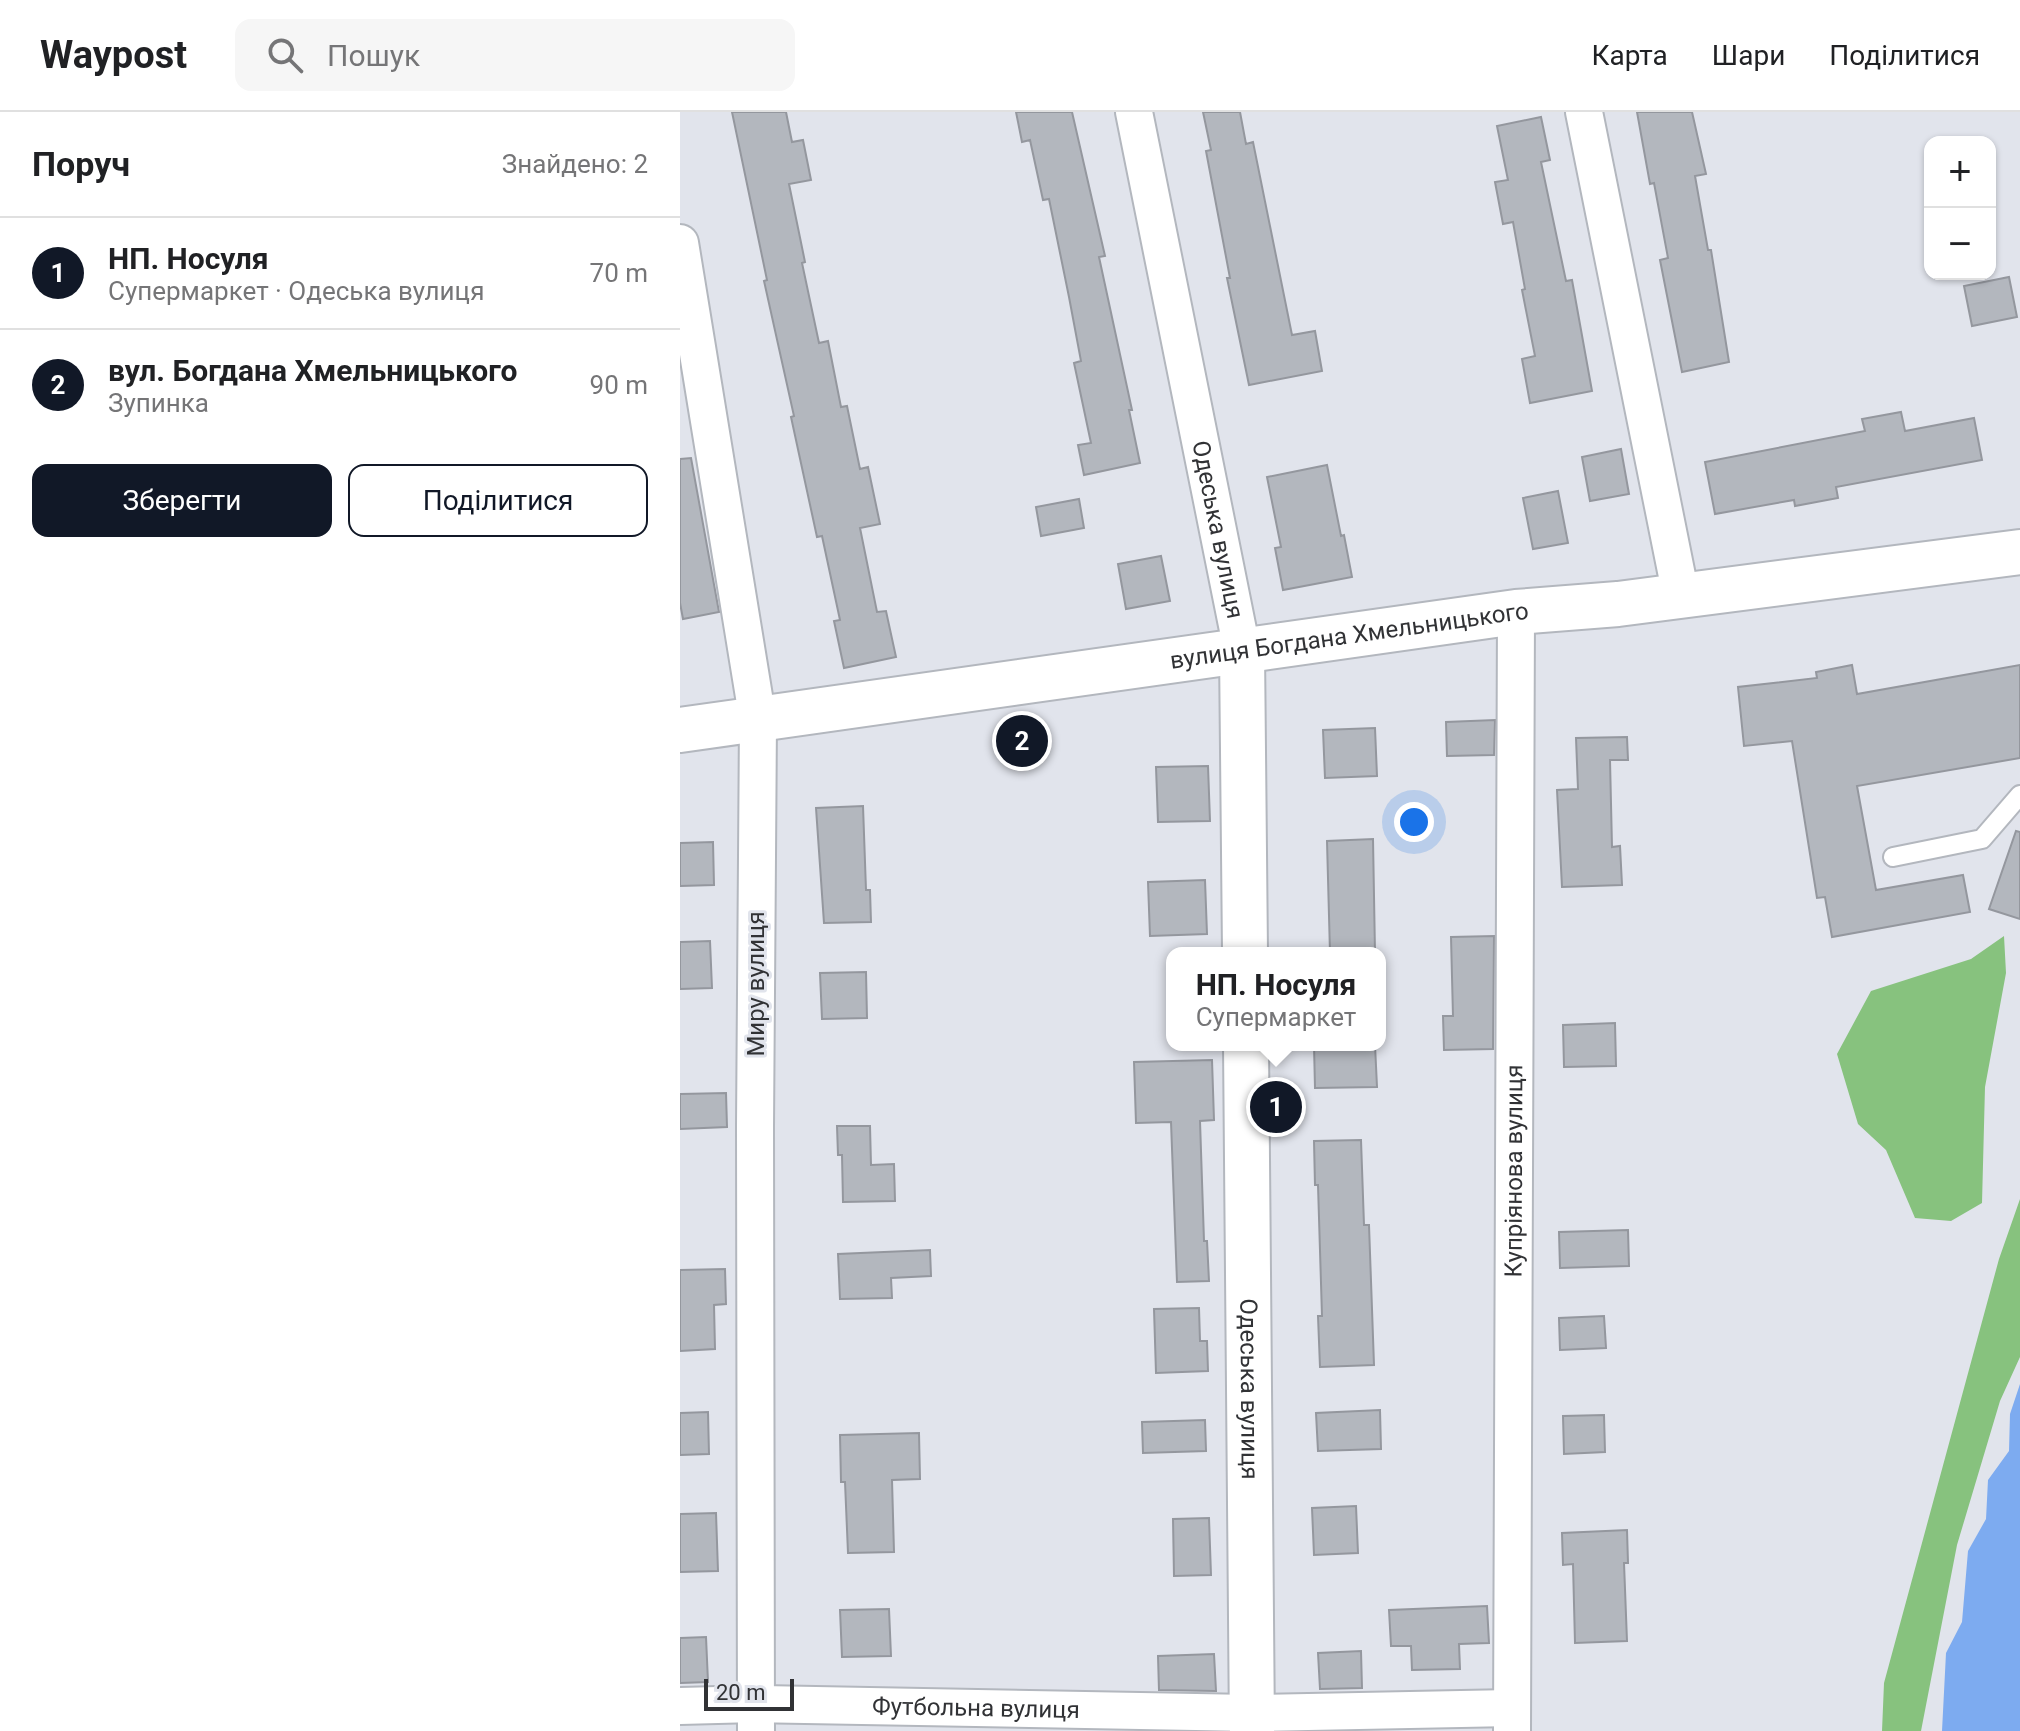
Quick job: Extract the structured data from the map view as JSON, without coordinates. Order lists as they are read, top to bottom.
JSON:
{
  "streets": {
    "street": [
      "Одеська вулиця",
      "вулиця Богдана Хмельницького",
      "Миру вулиця",
      "Купріянова вулиця",
      "Футбольна вулиця"
    ]
  },
  "crossings": [
    ["Одеська вулиця", "вулиця Богдана Хмельницького"],
    ["Одеська вулиця", "Футбольна вулиця"],
    ["вулиця Богдана Хмельницького", "Миру вулиця"],
    ["вулиця Богдана Хмельницького", "Купріянова вулиця"],
    ["Миру вулиця", "Футбольна вулиця"],
    ["Купріянова вулиця", "Футбольна вулиця"]
  ],
  "scale_bar": "20 m",
  "page": {
    "header": "Waypost",
    "search": "Пошук",
    "nav": ["Карта", "Шари", "Поділитися"],
    "heading": ["Поруч", "Знайдено: 2"],
    "map_buttons": ["+", "−"],
    "list": [
      {
        "mark": "1",
        "name": "НП. Носуля",
        "note": "Супермаркет · Одеська вулиця",
        "value": "70 m"
      },
      {
        "mark": "2",
        "name": "вул. Богдана Хмельницького",
        "note": "Зупинка",
        "value": "90 m"
      }
    ],
    "buttons": ["Зберегти", "Поділитися"],
    "pins": ["2", "1"],
    "popup": ["НП. Носуля", "Супермаркет"],
    "scale": "20 m"
  }
}
